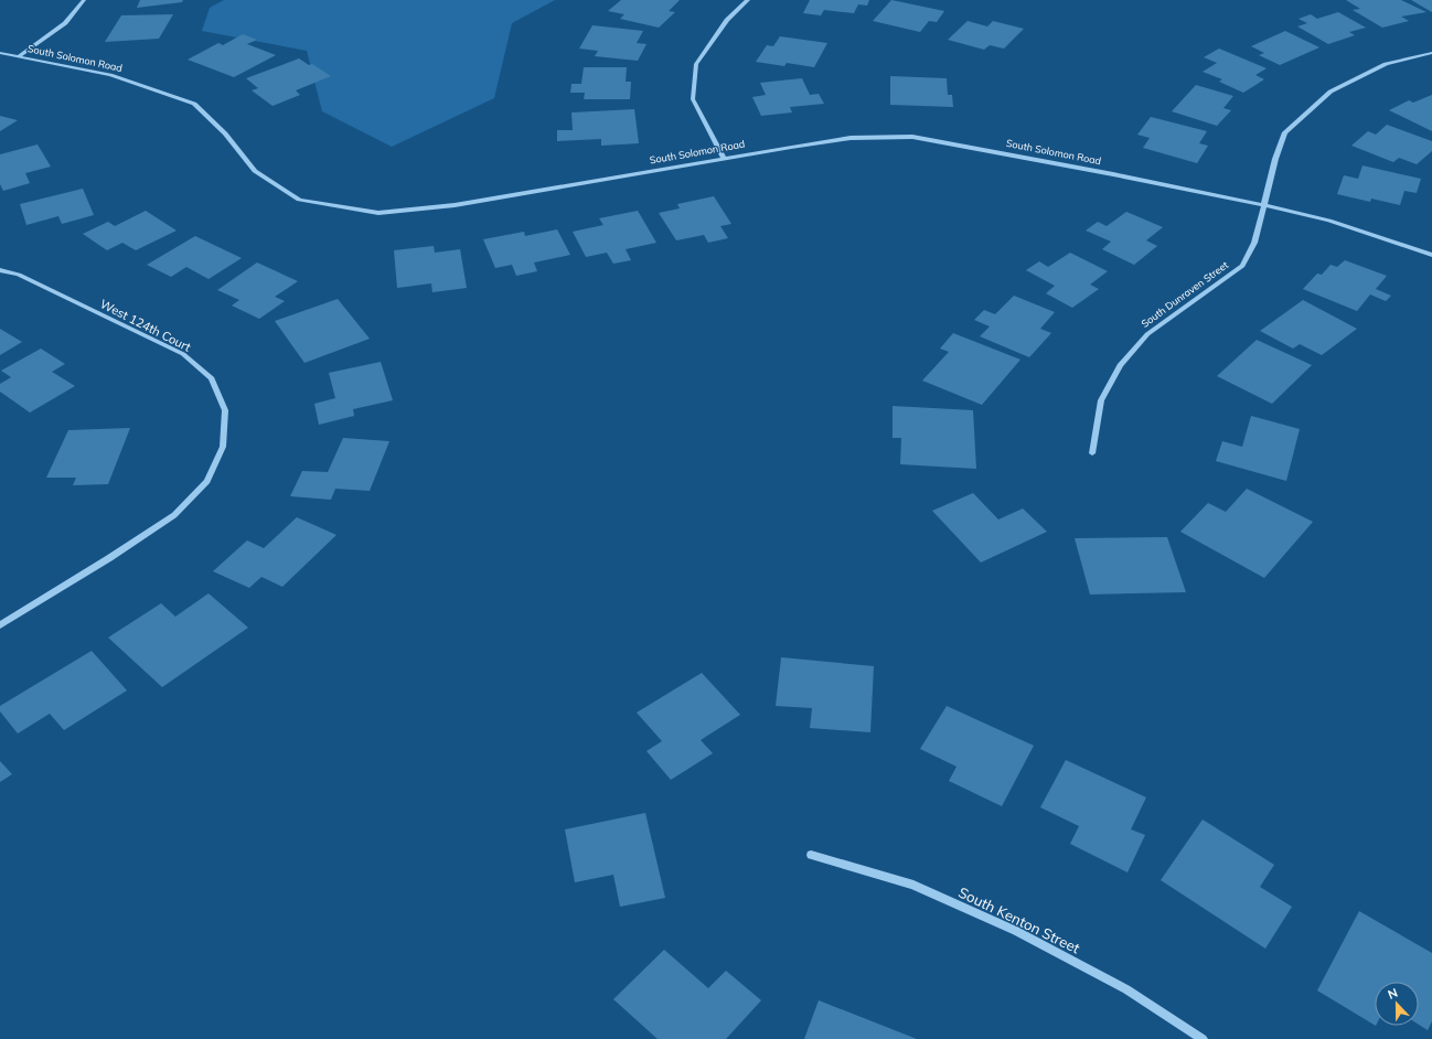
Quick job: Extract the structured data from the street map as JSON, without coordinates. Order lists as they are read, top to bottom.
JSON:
{
  "streets": {
    "street": [
      "South Solomon Road",
      "South Dunraven Street",
      "West 124th Court",
      "South Kenton Street"
    ]
  },
  "crossings": [
    ["South Solomon Road", "South Dunraven Street"]
  ],
  "north": "top"
}
